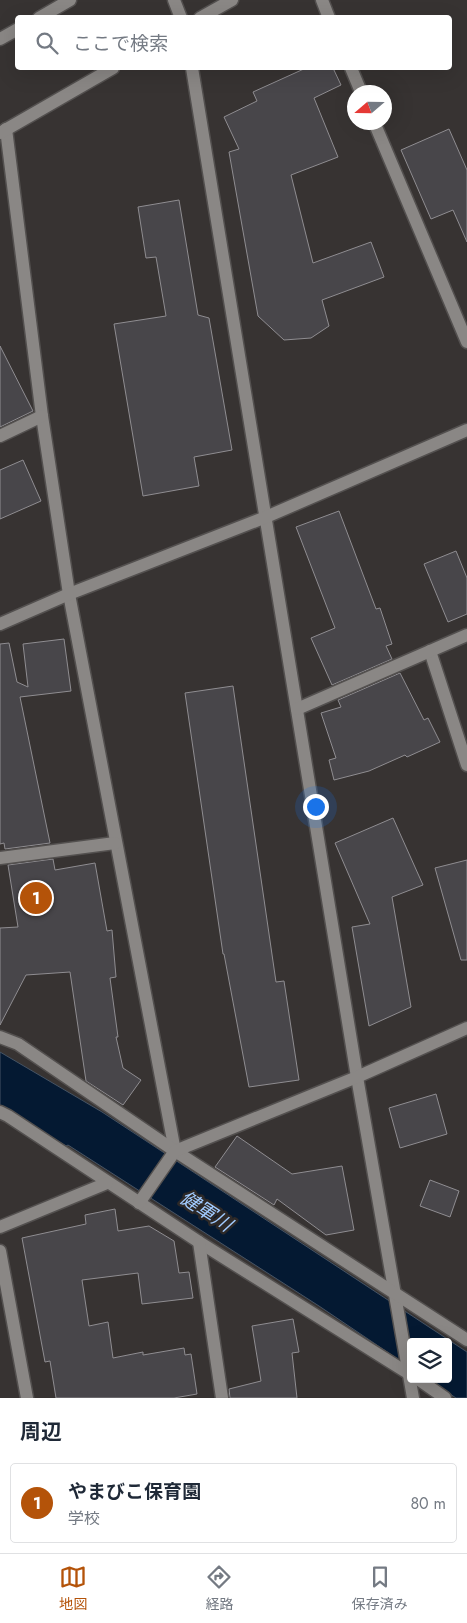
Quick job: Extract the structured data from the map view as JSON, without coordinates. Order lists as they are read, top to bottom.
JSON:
{
  "water": ["健軍川"],
  "north": "left",
  "page": {
    "search": "ここで検索",
    "pins": "1",
    "heading": "周辺",
    "list": [
      {
        "mark": "1",
        "name": "やまびこ保育園",
        "note": "学校",
        "value": "80 m"
      }
    ],
    "nav": ["地図", "経路", "保存済み"]
  }
}
